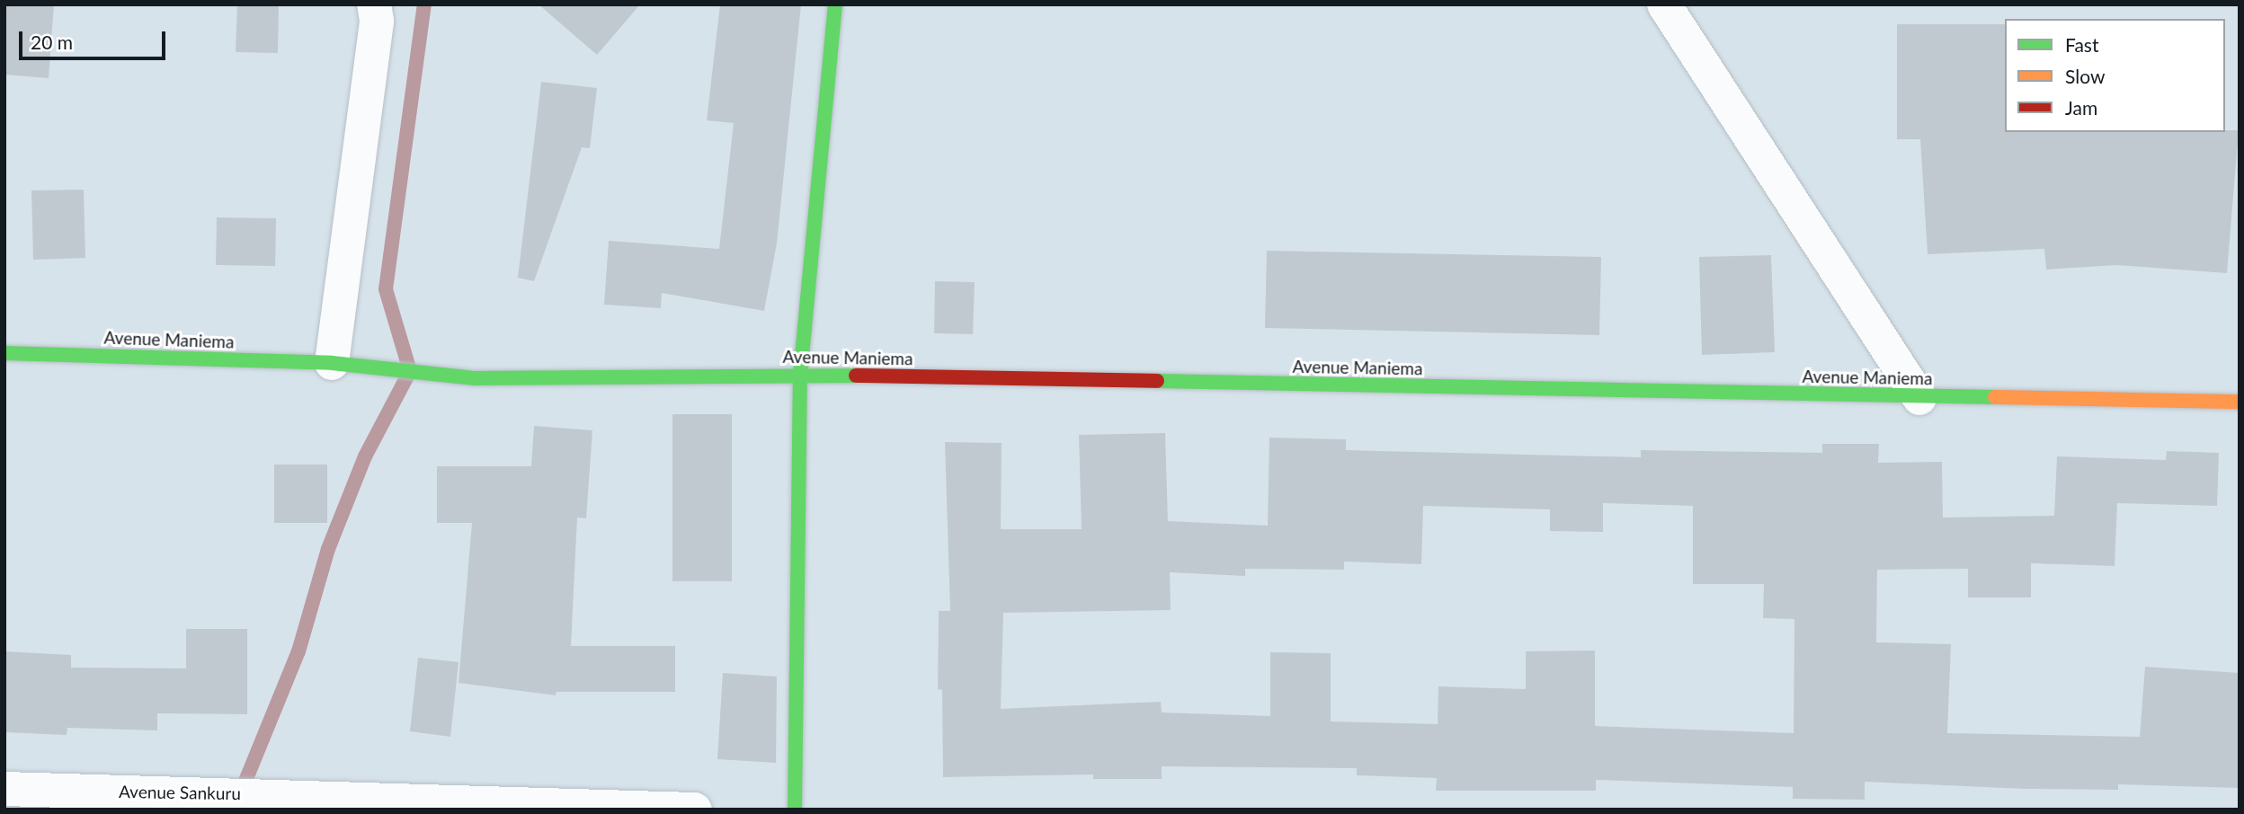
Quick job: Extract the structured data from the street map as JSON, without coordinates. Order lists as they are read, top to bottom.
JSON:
{
  "streets": {
    "street": ["Avenue Maniema", "Avenue Sankuru"]
  },
  "legend": ["Fast", "Slow", "Jam"],
  "scale_bar": "20 m"
}
